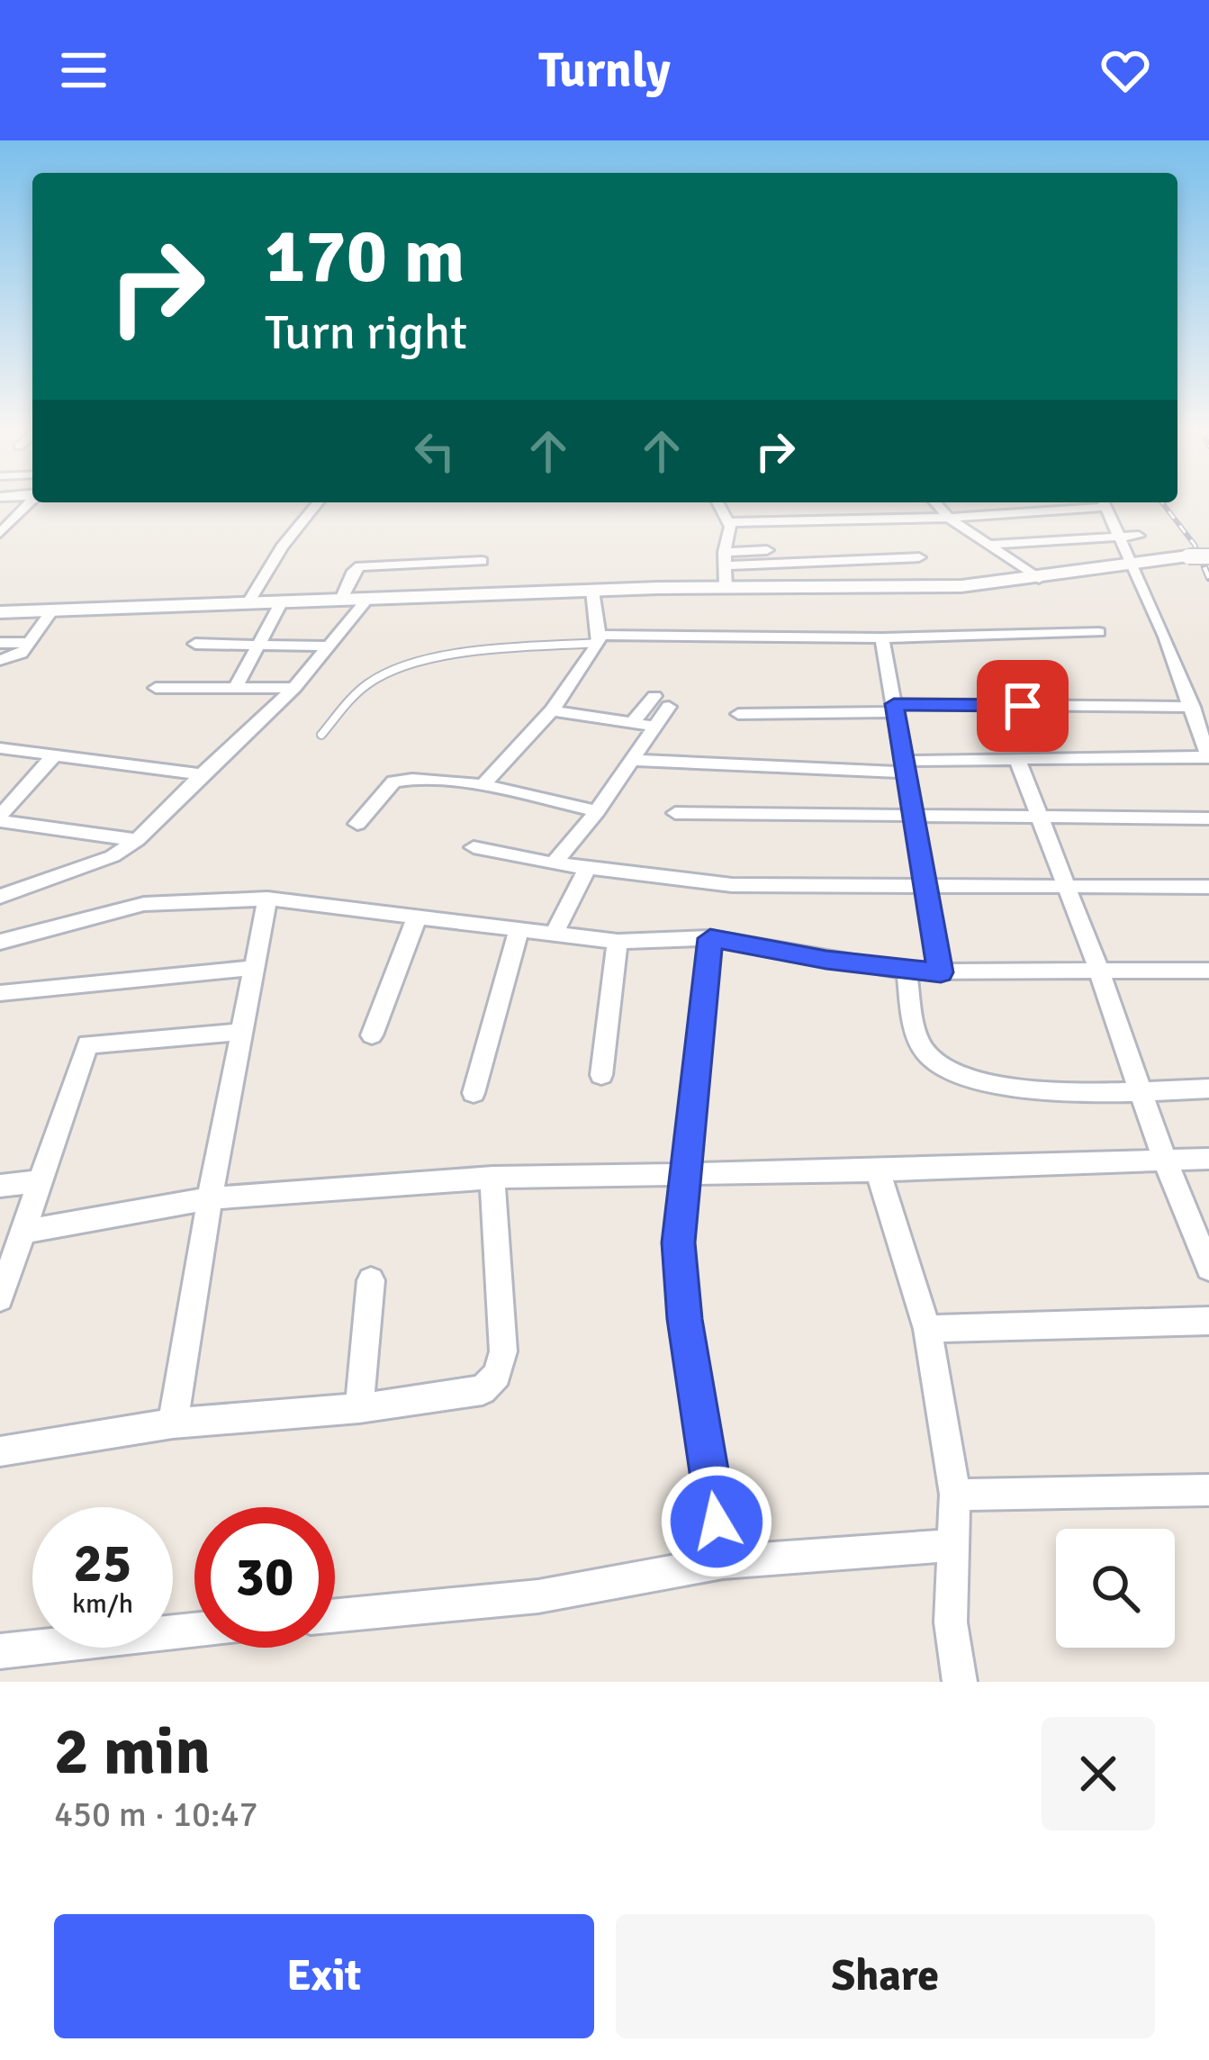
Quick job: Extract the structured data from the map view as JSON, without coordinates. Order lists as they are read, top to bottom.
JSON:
{
  "page": {
    "header": "Turnly",
    "turn": ["170 m", "Turn right"],
    "speed": "25 km/h",
    "limit": "30",
    "heading": ["2 min", "450 m · 10:47"],
    "buttons": ["Exit", "Share"]
  }
}
